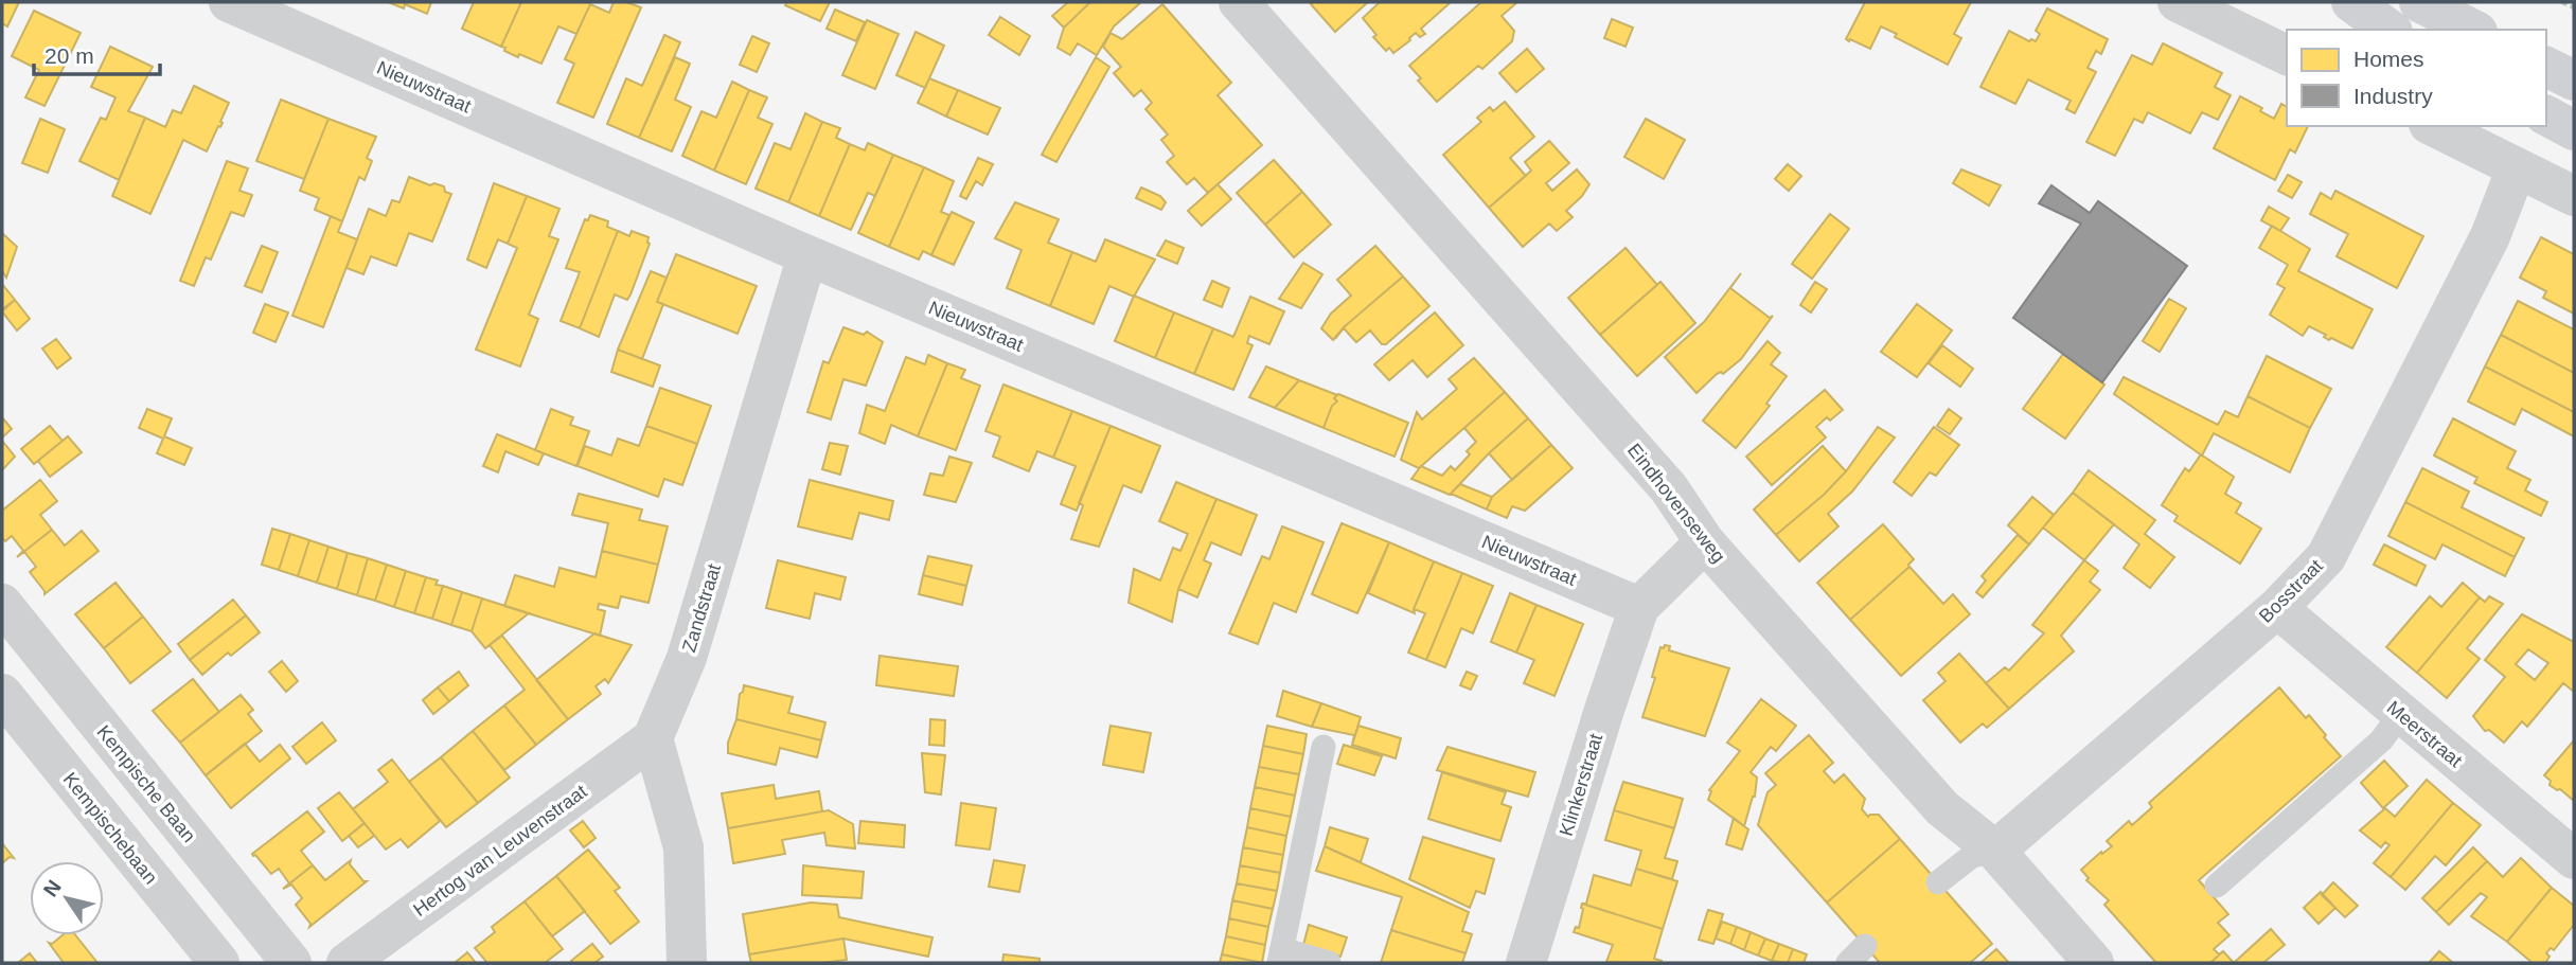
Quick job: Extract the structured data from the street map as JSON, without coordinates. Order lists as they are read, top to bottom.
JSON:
{
  "streets": {
    "street": [
      "Nieuwstraat",
      "Eindhovenseweg",
      "Bosstraat",
      "Zandstraat",
      "Meerstraat",
      "Kempische Baan",
      "Klinkerstraat",
      "Kempischebaan",
      "Hertog van Leuvenstraat"
    ]
  },
  "crossings": [
    ["Nieuwstraat", "Zandstraat"],
    ["Nieuwstraat", "Klinkerstraat"],
    ["Eindhovenseweg", "Bosstraat"],
    ["Bosstraat", "Meerstraat"],
    ["Zandstraat", "Hertog van Leuvenstraat"]
  ],
  "legend": ["Homes", "Industry"],
  "scale_bar": "20 m",
  "north": "top left"
}
